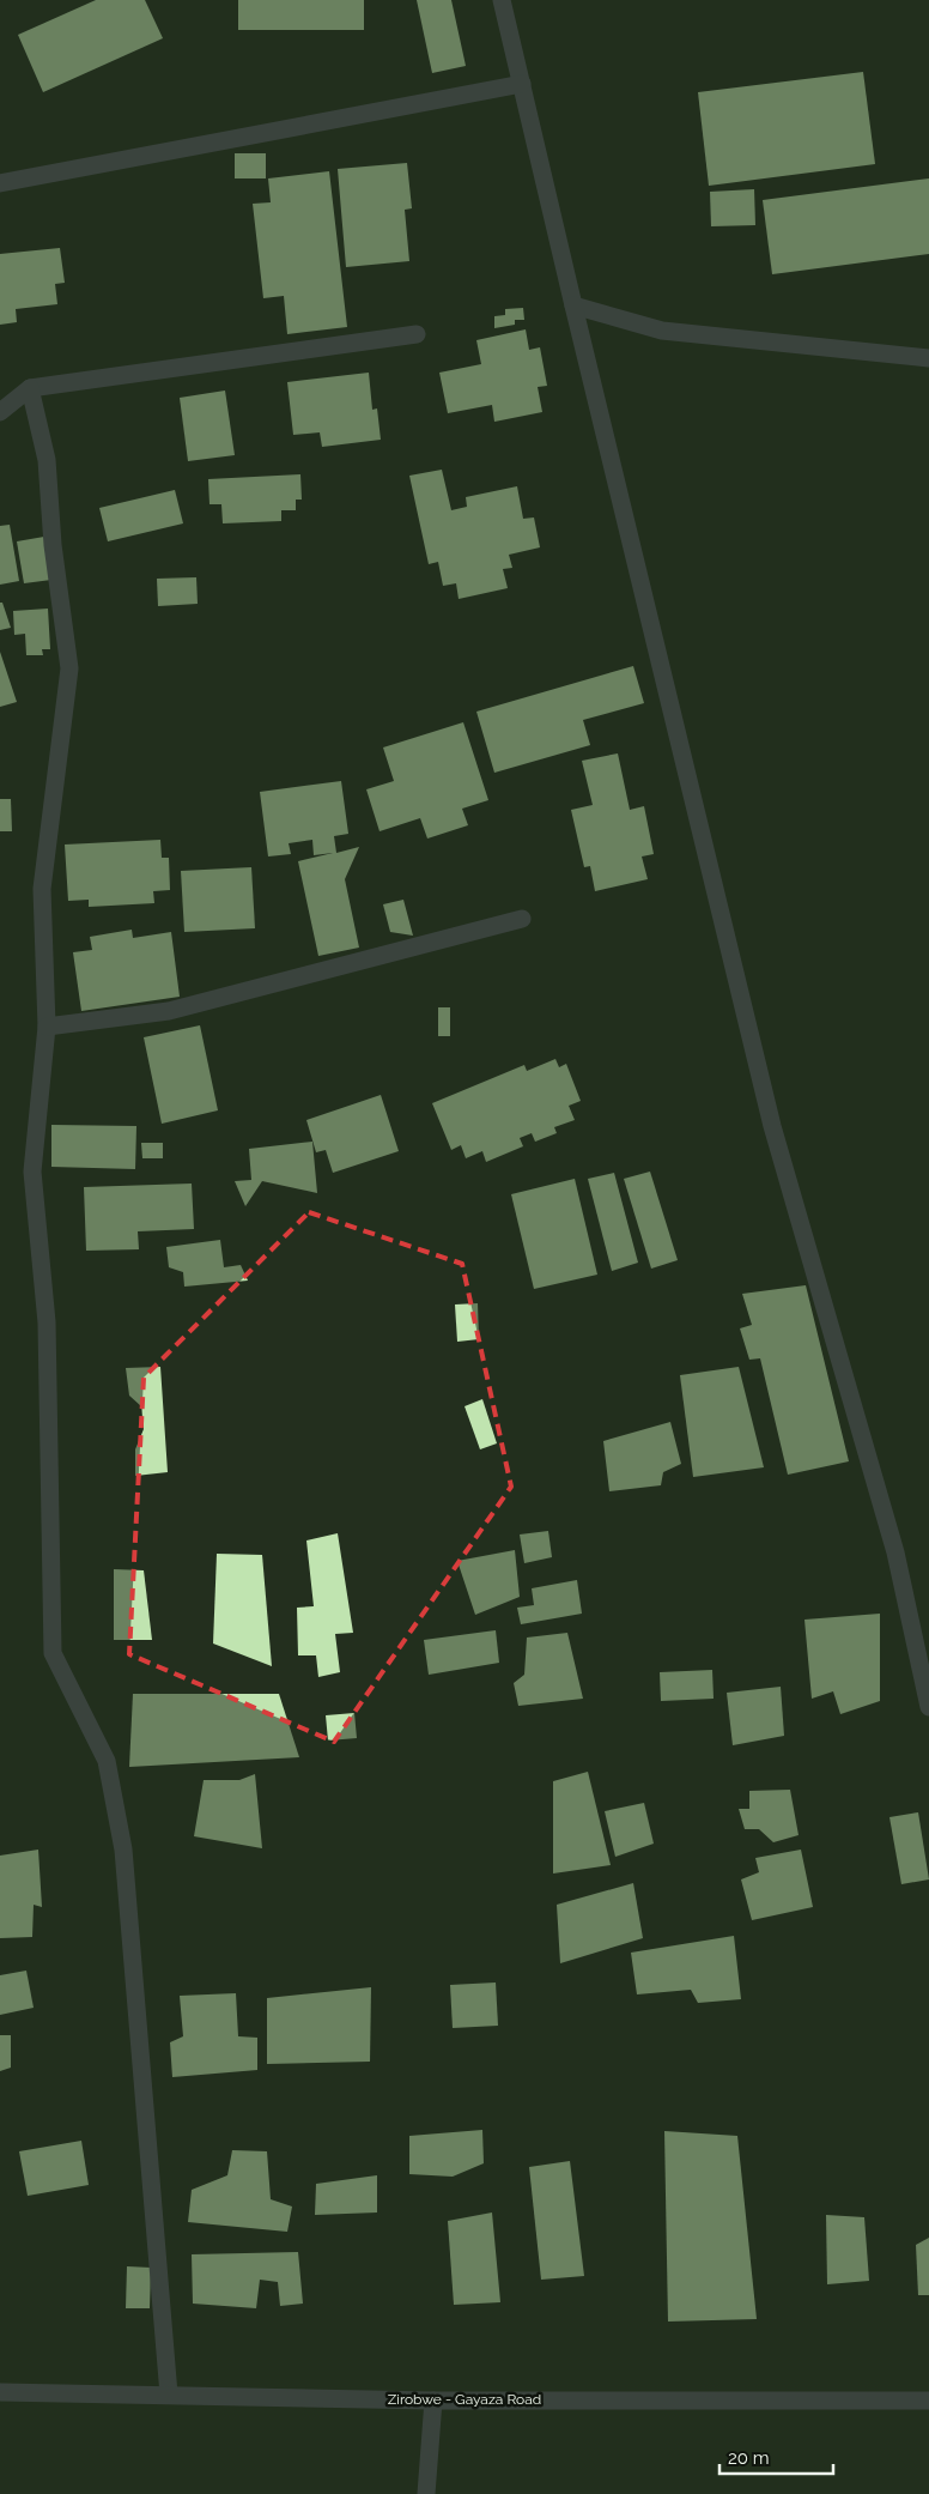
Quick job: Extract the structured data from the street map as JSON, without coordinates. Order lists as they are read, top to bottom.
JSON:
{
  "streets": {
    "street": ["Zirobwe - Gayaza Road"]
  },
  "scale_bar": "20 m"
}
